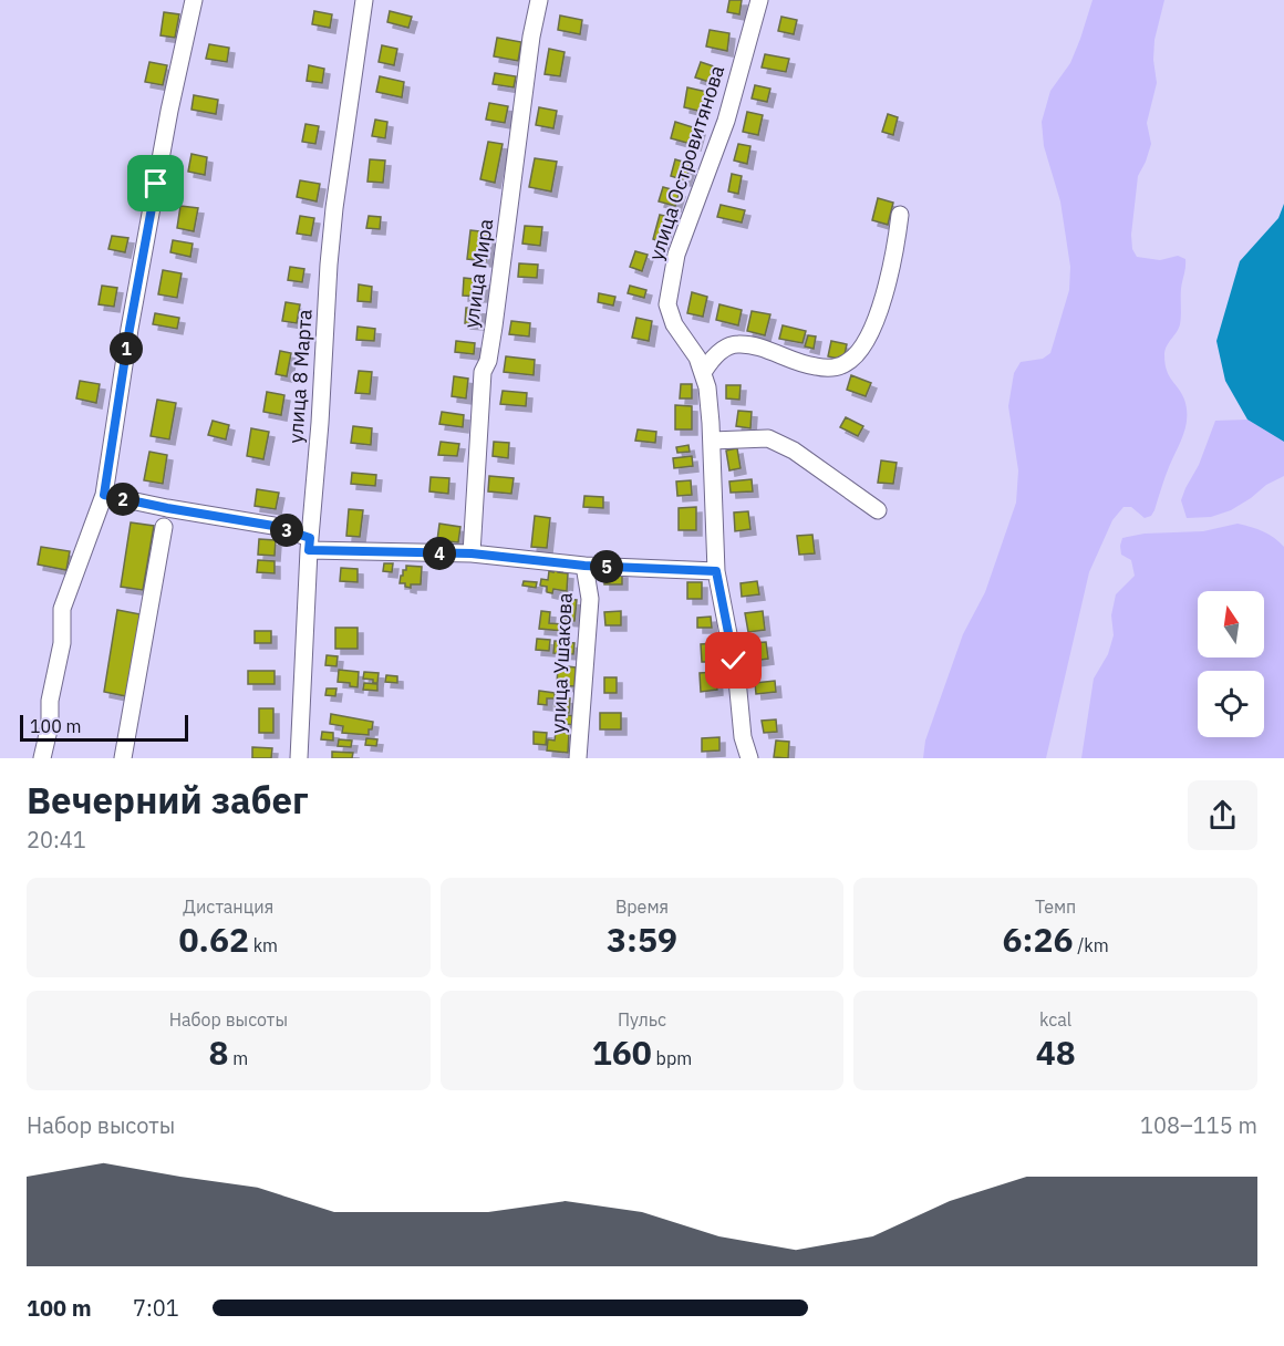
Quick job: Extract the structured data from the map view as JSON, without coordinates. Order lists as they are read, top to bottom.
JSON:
{
  "streets": {
    "street": [
      "улица Островитянова",
      "улица Мира",
      "улица 8 Марта",
      "улица Ушакова"
    ]
  },
  "crossings": [
    ["улица Мира", "улица Ушакова"],
    ["улица 8 Марта", "улица Ушакова"]
  ],
  "scale_bar": "100 m",
  "north": "top",
  "page": {
    "pins": [
      "1",
      "2",
      "3",
      "4",
      "5"
    ],
    "scale": "100 m",
    "heading": ["Вечерний забег", "20:41"],
    "stats": [
      ["Дистанция", "0.62 km"],
      ["Время", "3:59"],
      ["Темп", "6:26 /km"],
      ["Набор высоты", "8 m"],
      ["Пульс", "160 bpm"],
      ["kcal", "48"]
    ],
    "chart": ["Набор высоты", "108–115 m"],
    "list": [
      {
        "name": "100 m",
        "note": "7:01"
      }
    ]
  }
}
